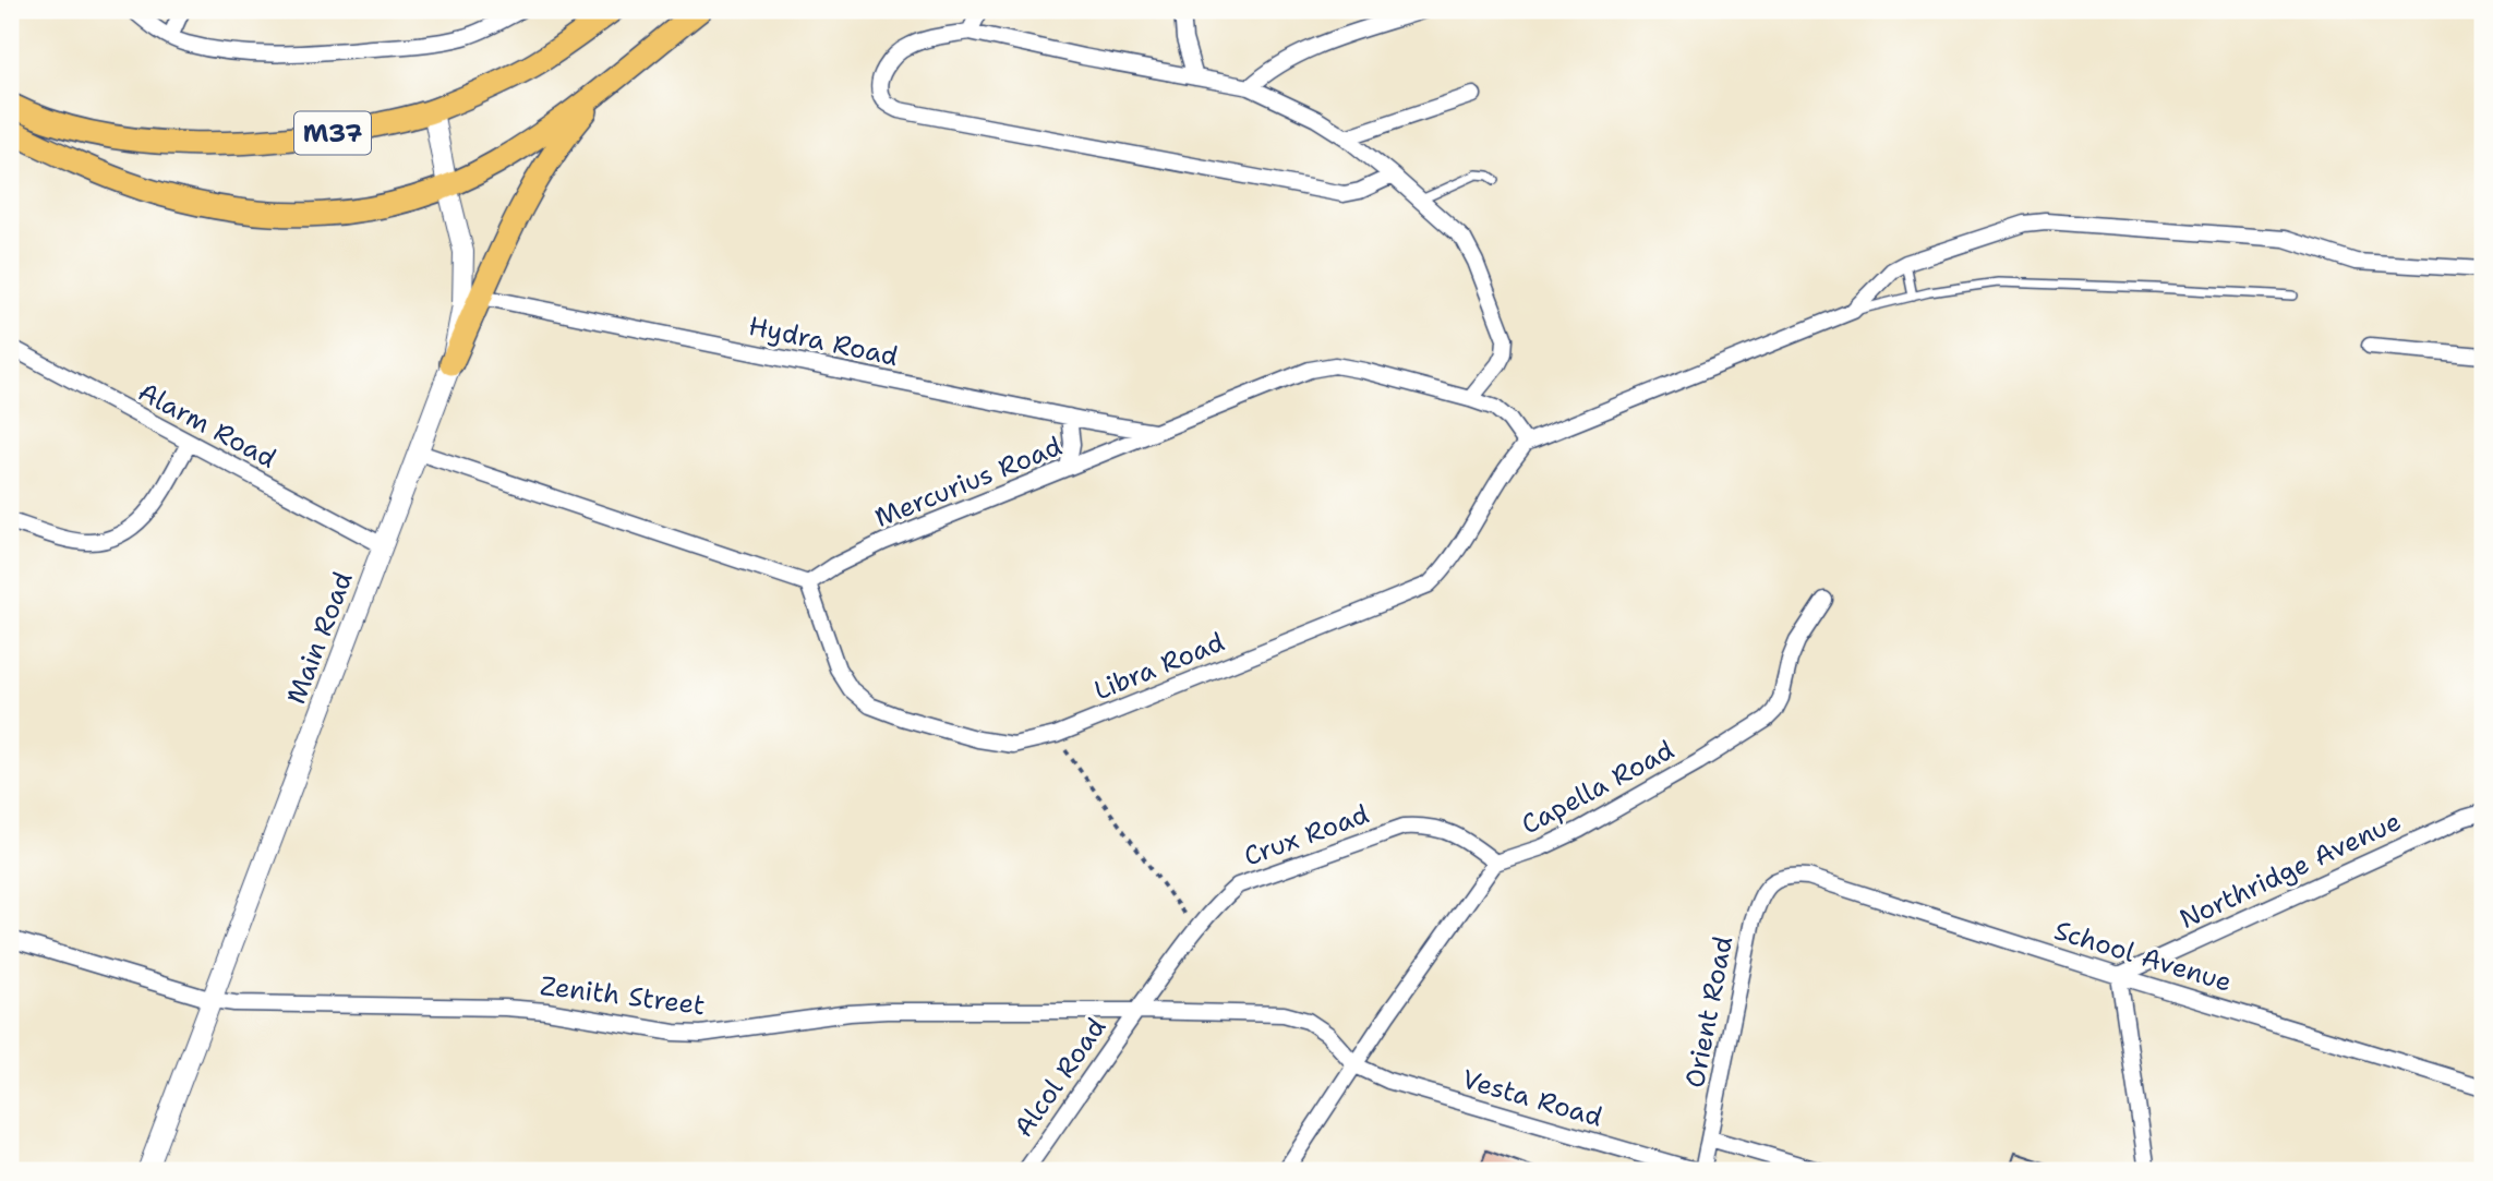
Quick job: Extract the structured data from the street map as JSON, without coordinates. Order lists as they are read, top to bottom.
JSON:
{
  "streets": {
    "main road": ["M37"],
    "street": [
      "Hydra Road",
      "Alarm Road",
      "Mercurius Road",
      "Main Road",
      "Libra Road",
      "Capella Road",
      "Crux Road",
      "Northridge Avenue",
      "School Avenue",
      "Zenith Street",
      "Orient Road",
      "Alcol Road",
      "Vesta Road"
    ]
  },
  "crossings": [
    ["M37", "Main Road"],
    ["Hydra Road", "Mercurius Road"],
    ["Alarm Road", "Main Road"],
    ["Mercurius Road", "Libra Road"],
    ["Main Road", "Zenith Street"],
    ["Capella Road", "Crux Road"],
    ["Crux Road", "Zenith Street"],
    ["Crux Road", "Alcol Road"],
    ["Northridge Avenue", "School Avenue"],
    ["School Avenue", "Orient Road"],
    ["Zenith Street", "Alcol Road"],
    ["Zenith Street", "Vesta Road"],
    ["Orient Road", "Vesta Road"]
  ]
}
